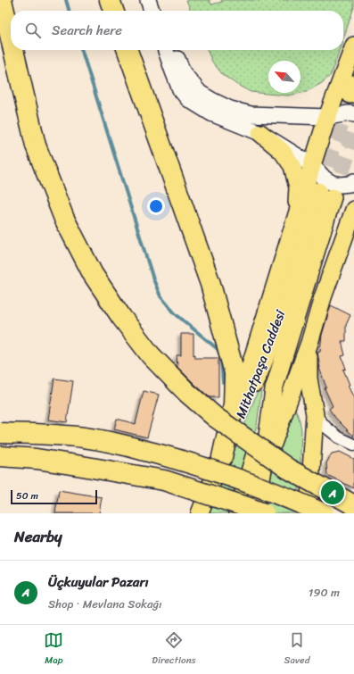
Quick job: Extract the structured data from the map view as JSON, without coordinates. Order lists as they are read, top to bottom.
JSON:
{
  "streets": {
    "main road": ["Mithatpaşa Caddesi"]
  },
  "scale_bar": "50 m",
  "north": "top left",
  "page": {
    "search": "Search here",
    "pins": "A",
    "scale": "50 m",
    "heading": "Nearby",
    "list": [
      {
        "mark": "A",
        "name": "Üçkuyular Pazarı",
        "note": "Shop · Mevlana Sokağı",
        "value": "190 m"
      }
    ],
    "nav": ["Map", "Directions", "Saved"]
  }
}
